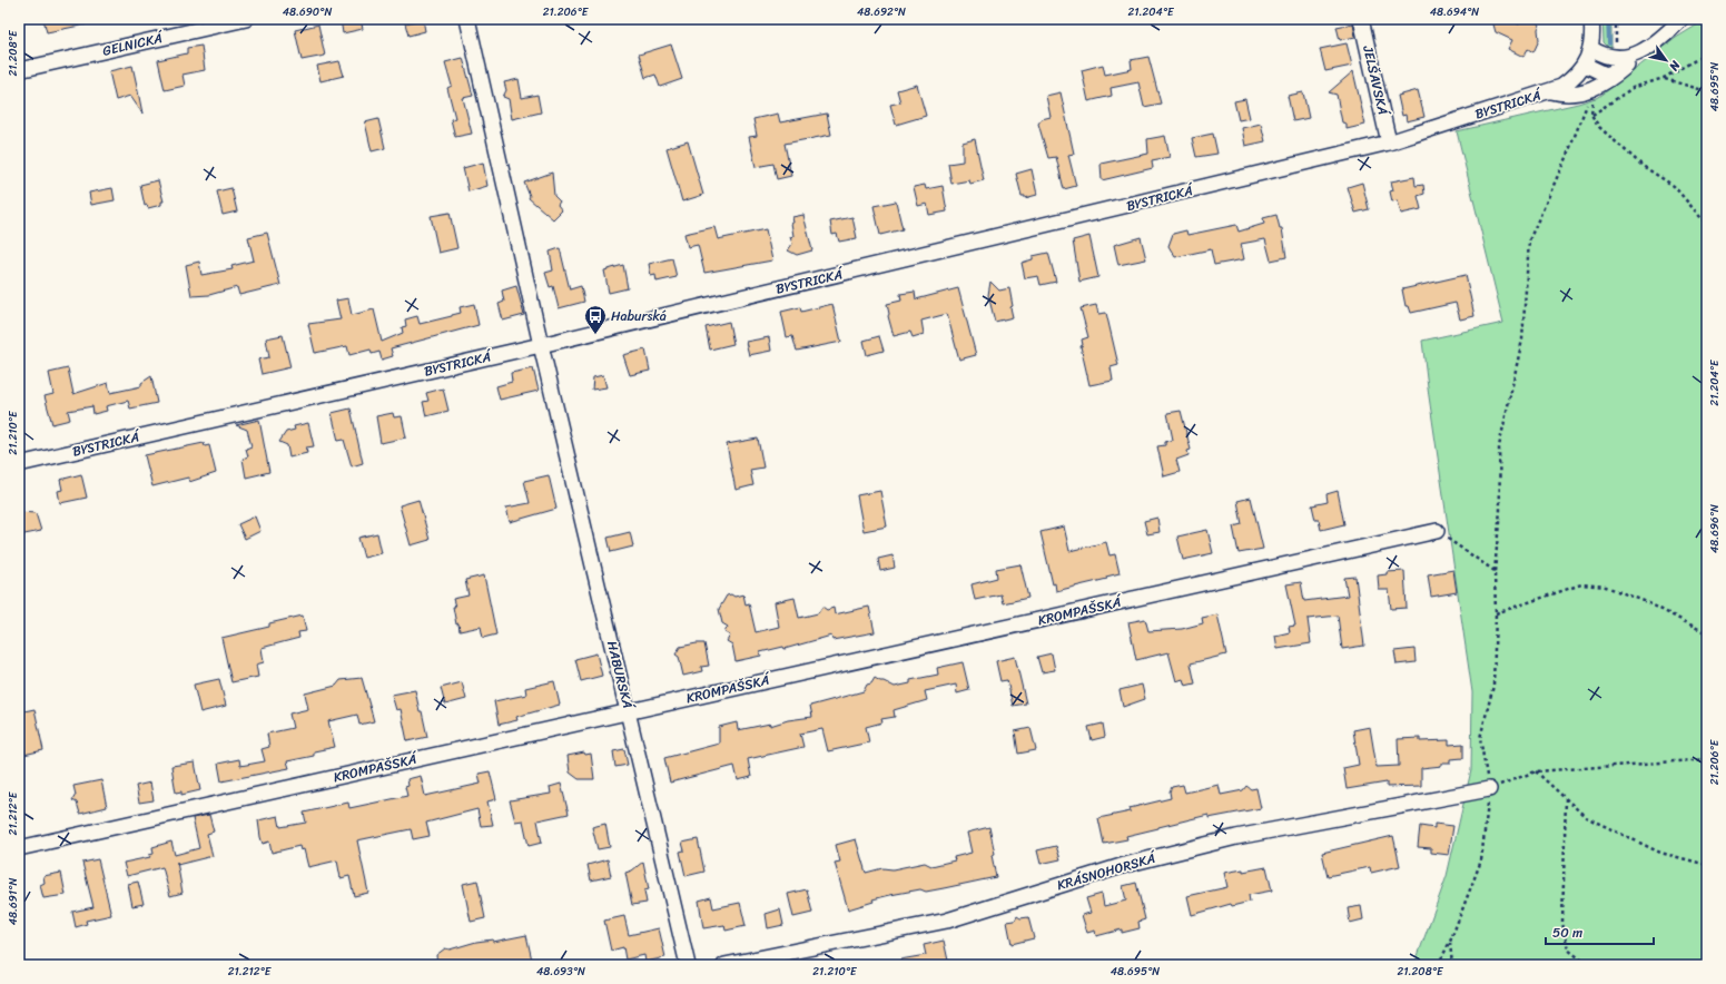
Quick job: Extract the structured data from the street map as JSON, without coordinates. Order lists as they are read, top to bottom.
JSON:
{
  "streets": {
    "street": [
      "GELNICKÁ",
      "JELŠAVSKÁ",
      "BYSTRICKÁ",
      "KROMPAŠSKÁ",
      "HABURSKÁ",
      "KRÁSNOHORSKÁ"
    ]
  },
  "crossings": [
    ["JELŠAVSKÁ", "BYSTRICKÁ"],
    ["BYSTRICKÁ", "HABURSKÁ"],
    ["KROMPAŠSKÁ", "HABURSKÁ"]
  ],
  "places": {
    "bus stop": ["Haburská"]
  },
  "scale_bar": "50 m",
  "north": "bottom right",
  "coordinates": [
    "48.690°N",
    "21.206°E",
    "48.692°N",
    "21.204°E",
    "48.694°N",
    "21.208°E",
    "48.695°N",
    "21.210°E",
    "48.696°N",
    "21.212°E",
    "48.691°N",
    "48.693°N"
  ]
}
